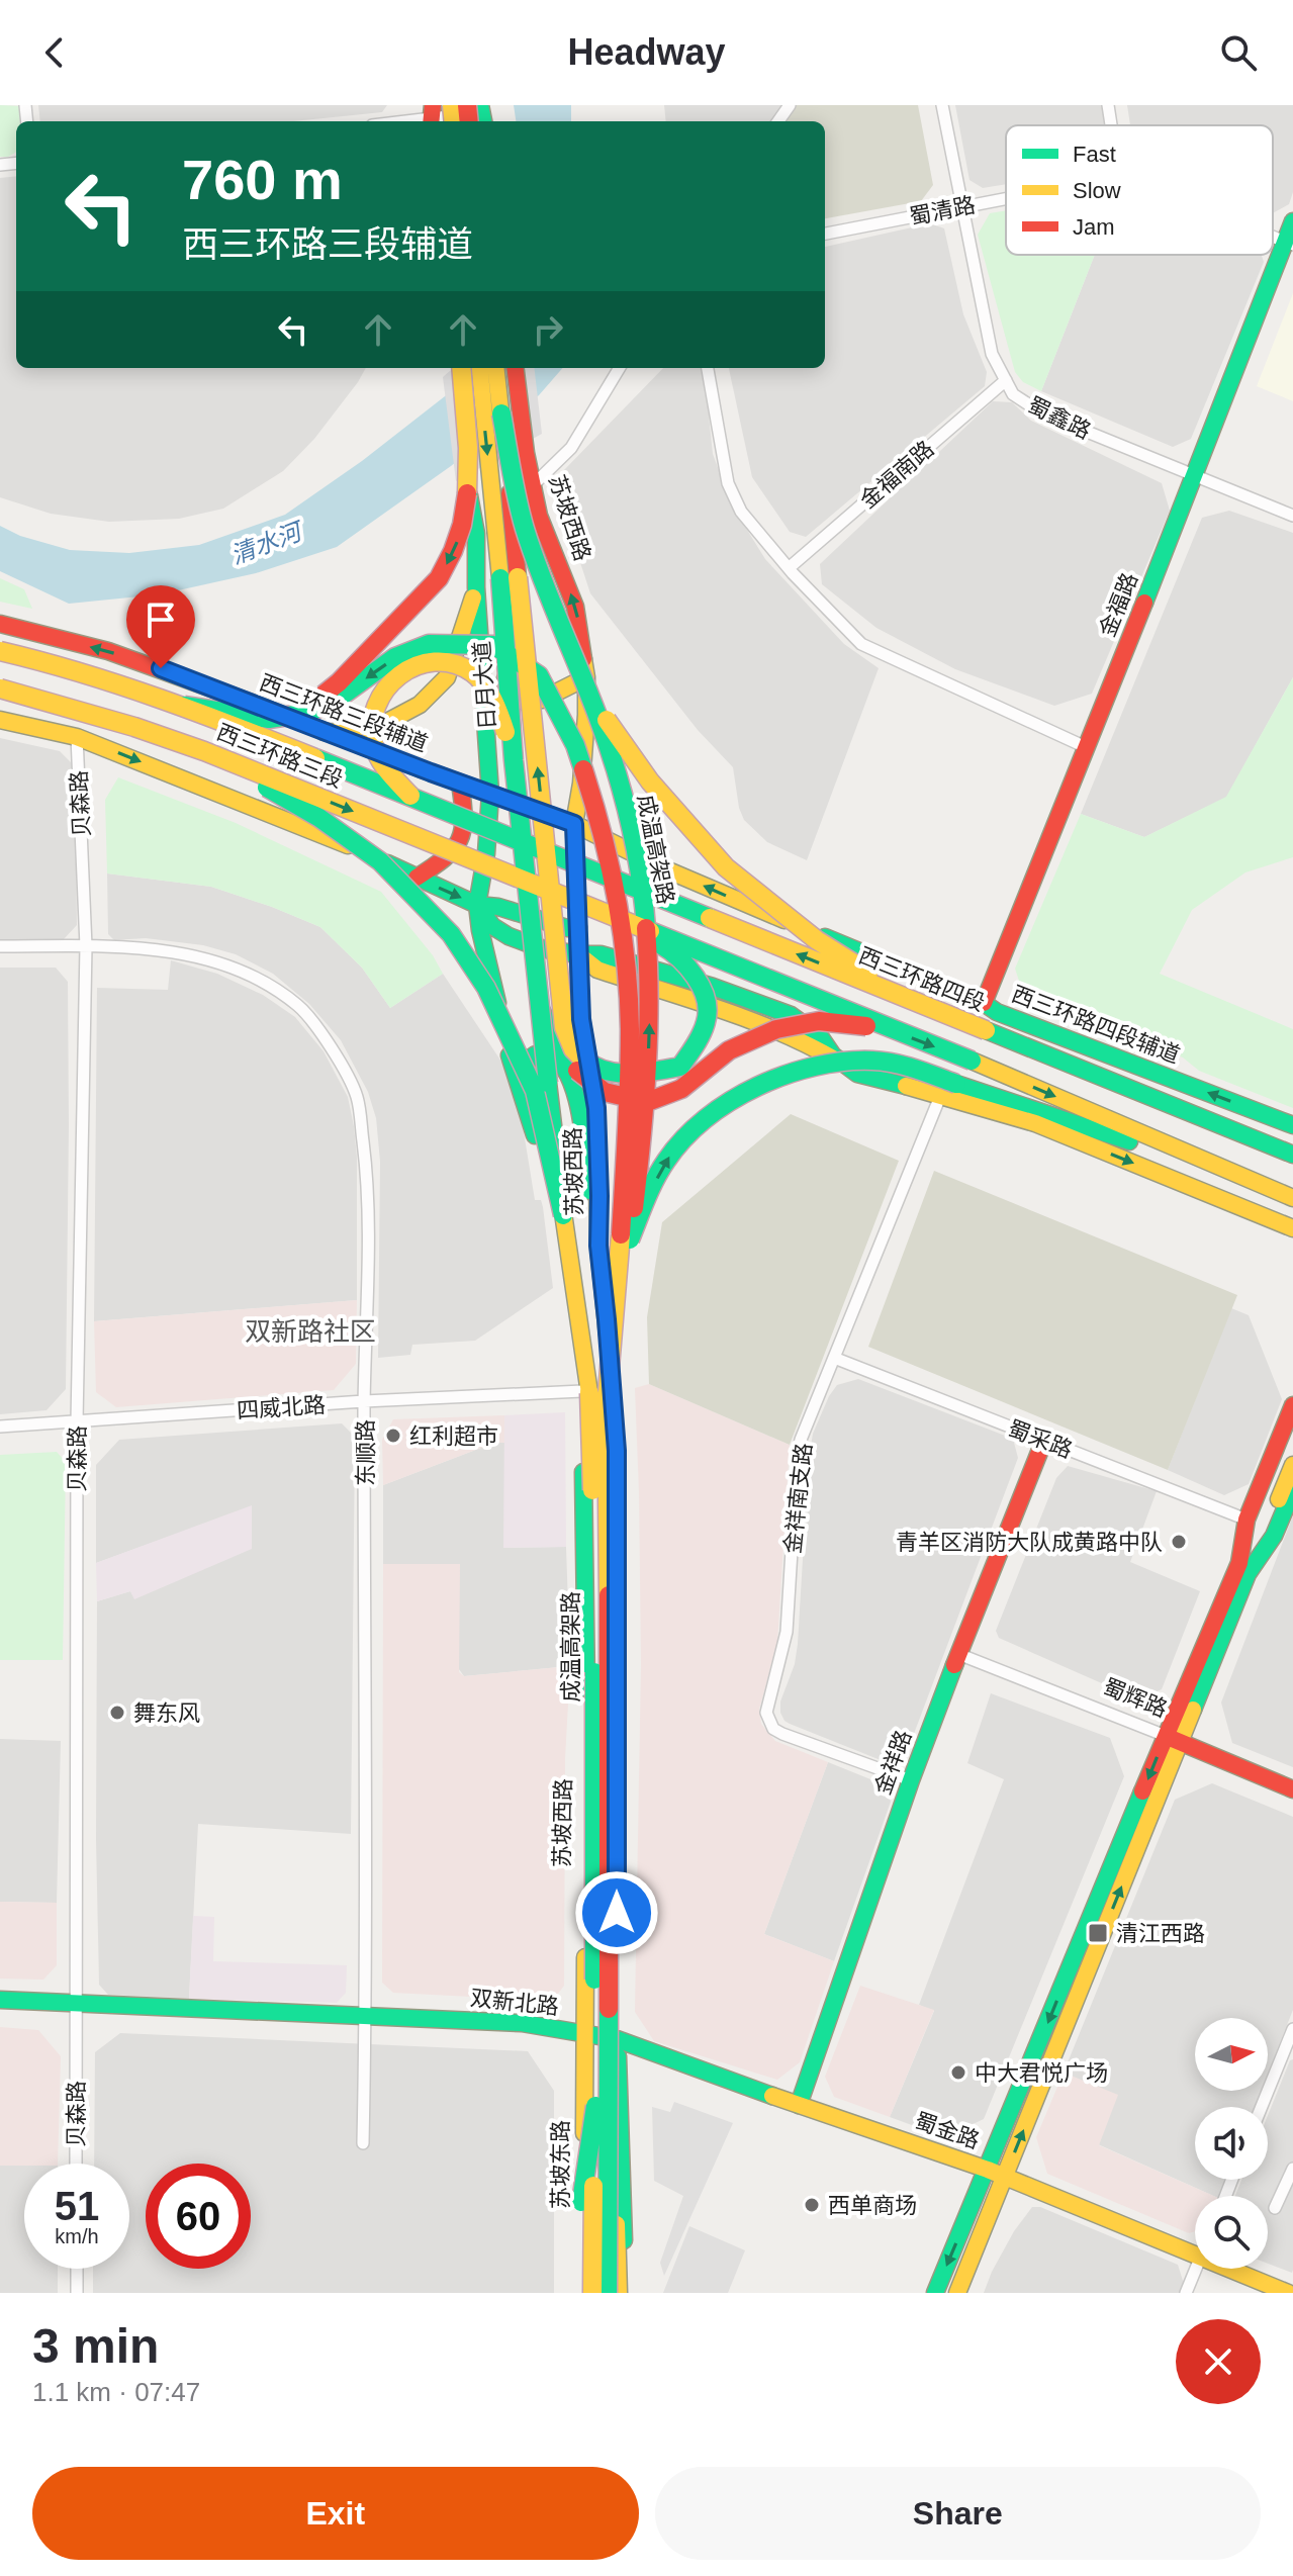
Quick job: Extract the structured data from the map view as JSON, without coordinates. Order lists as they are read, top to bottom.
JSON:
{
  "streets": {
    "main road": [
      "苏坡西路",
      "金福路",
      "日月大道",
      "西三环路三段辅道",
      "西三环路三段",
      "成温高架路",
      "西三环路四段",
      "西三环路四段辅道",
      "蜀辉路",
      "金祥路",
      "双新北路",
      "蜀金路",
      "苏坡东路"
    ],
    "street": [
      "蜀清路",
      "蜀鑫路",
      "金福南路",
      "贝森路",
      "四威北路",
      "蜀采路",
      "东顺路",
      "金祥南支路"
    ]
  },
  "crossings": [
    ["蜀清路", "蜀鑫路"],
    ["蜀鑫路", "金福南路"],
    ["蜀鑫路", "金福路"],
    ["苏坡西路", "西三环路三段辅道"],
    ["苏坡西路", "西三环路四段辅道"],
    ["苏坡西路", "四威北路"],
    ["苏坡西路", "双新北路"],
    ["苏坡西路", "蜀金路"],
    ["苏坡西路", "苏坡东路"],
    ["金福路", "西三环路四段辅道"],
    ["日月大道", "成温高架路"],
    ["西三环路三段辅道", "西三环路四段辅道"],
    ["西三环路三段", "西三环路四段"],
    ["贝森路", "四威北路"],
    ["贝森路", "东顺路"],
    ["贝森路", "双新北路"],
    ["四威北路", "东顺路"],
    ["蜀采路", "金祥南支路"],
    ["蜀采路", "金祥路"],
    ["东顺路", "双新北路"],
    ["金祥南支路", "金祥路"],
    ["蜀辉路", "金祥路"],
    ["金祥路", "蜀金路"],
    ["双新北路", "蜀金路"],
    ["双新北路", "苏坡东路"],
    ["蜀金路", "苏坡东路"]
  ],
  "one_way": ["日月大道"],
  "districts": ["双新路社区"],
  "water": ["清水河"],
  "places": {
    "other": [
      "红利超市",
      "青羊区消防大队成黄路中队",
      "舞东风",
      "中大君悦广场",
      "西单商场"
    ],
    "transit": ["清江西路"]
  },
  "legend": ["Fast", "Slow", "Jam"],
  "north": "right",
  "page": {
    "header": "Headway",
    "turn": ["760 m", "西三环路三段辅道"],
    "speed": "51 km/h",
    "limit": "60",
    "heading": ["3 min", "1.1 km · 07:47"],
    "buttons": ["Exit", "Share"]
  }
}
